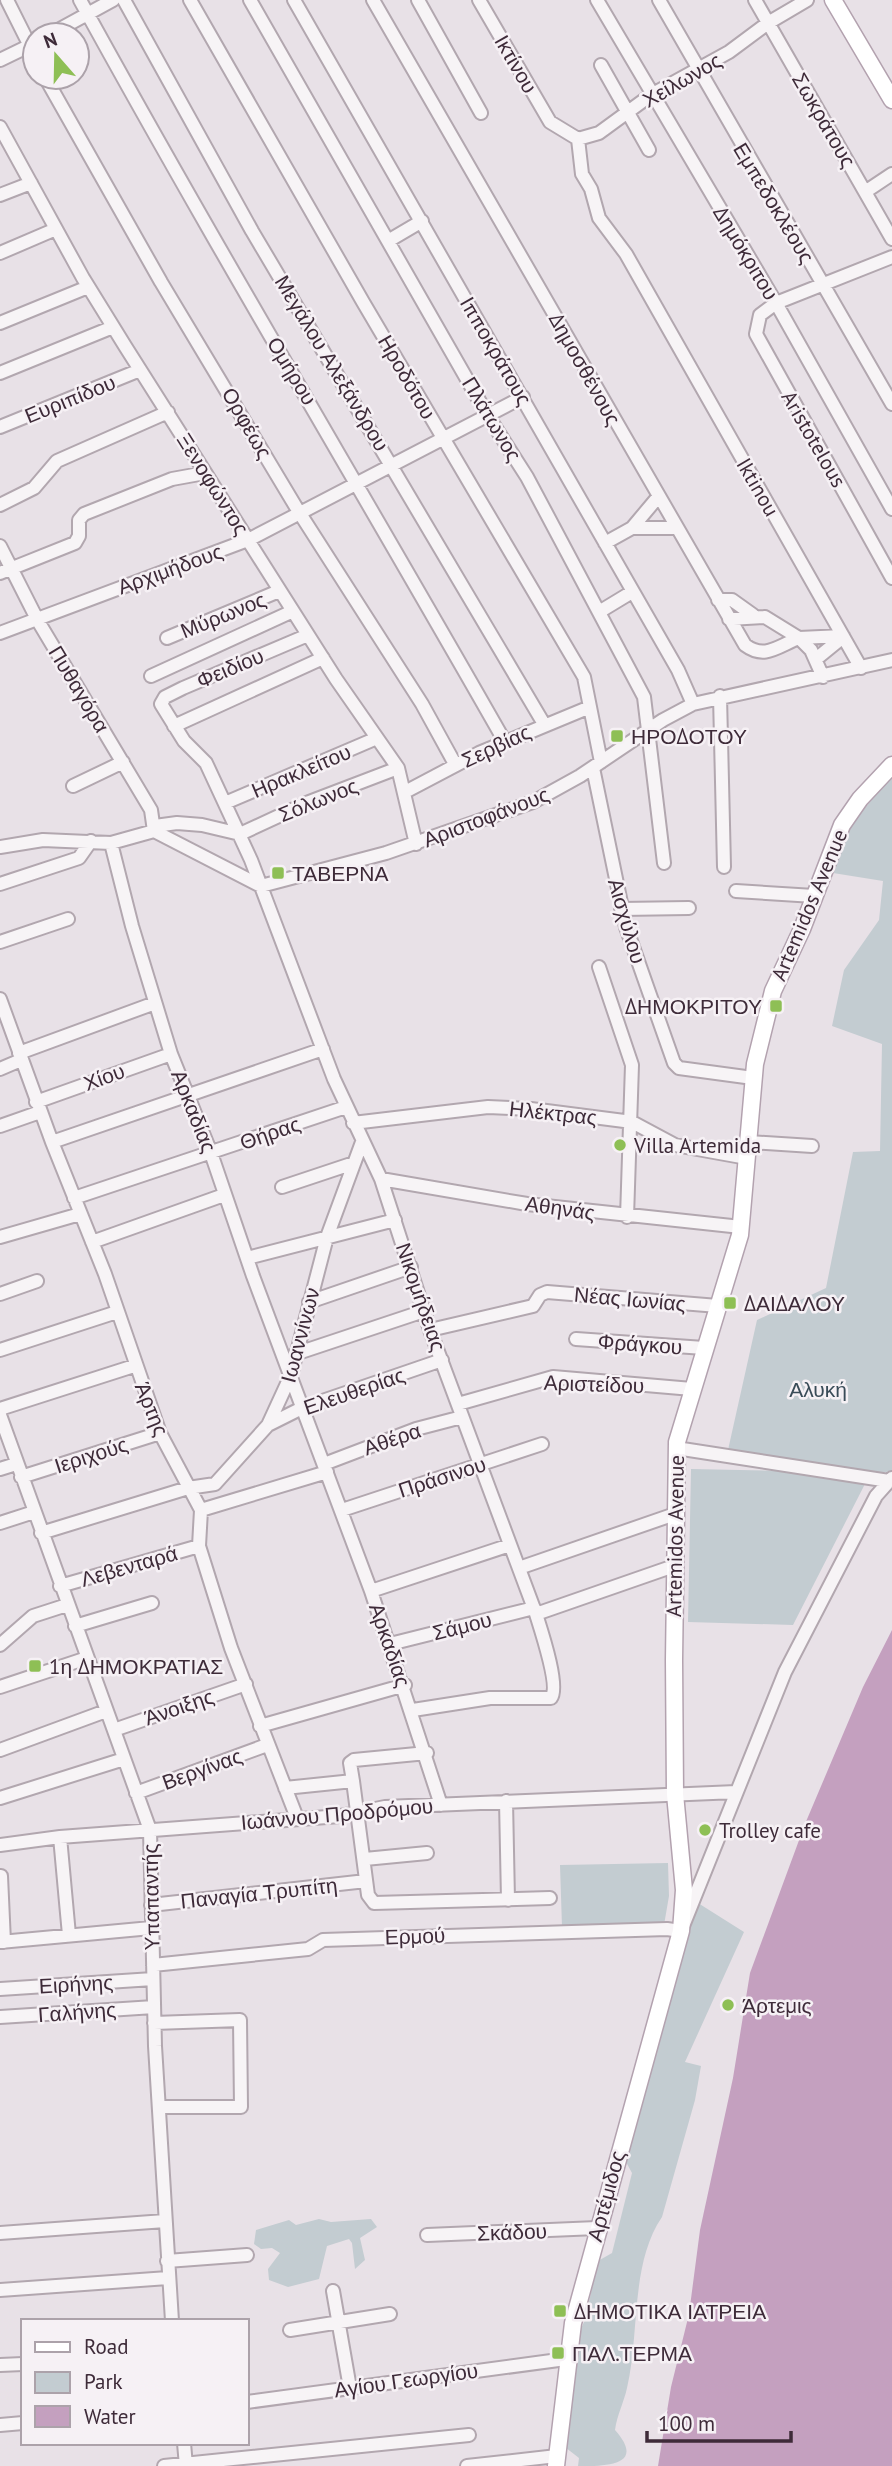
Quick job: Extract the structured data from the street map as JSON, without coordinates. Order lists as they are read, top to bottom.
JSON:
{
  "streets": {
    "main road": ["Artemidos Avenue", "Αρτέμιδος"],
    "street": [
      "Ικτίνου",
      "Χείλωνος",
      "Σωκράτους",
      "Εμπεδοκλέους",
      "Δημόκριτου",
      "Ιπποκράτους",
      "Μεγάλου Αλεξάνδρου",
      "Δημοσθένους",
      "Ομήρου",
      "Ηροδότου",
      "Ευριπίδου",
      "Πλάτωνος",
      "Ορφέως",
      "Aristotelous",
      "Ξενοφώντος",
      "Iktinou",
      "Αρχιμήδους",
      "Μύρωνος",
      "Φειδίου",
      "Πυθαγόρα",
      "Σερβίας",
      "Ηρακλείτου",
      "Σόλωνος",
      "Αριστοφάνους",
      "Αισχύλου",
      "Χίου",
      "Αρκαδίας",
      "Ηλέκτρας",
      "Θήρας",
      "Αθηνάς",
      "Νικομήδειας",
      "Νέας Ιωνίας",
      "Ιωαννίνων",
      "Φράγκου",
      "Αριστείδου",
      "Ελευθερίας",
      "Άρτης",
      "Αθέρα",
      "Ιεριχούς",
      "Πράσινου",
      "Λεβενταρά",
      "Σάμου",
      "Άνοιξης",
      "Βεργίνας",
      "Ιωάννου Προδρόμου",
      "Παναγία Τρυπίτη",
      "Υπαπαντής",
      "Ερμού",
      "Ειρήνης",
      "Γαλήνης",
      "Σκάδου",
      "Αγίου Γεωργίου"
    ]
  },
  "crossings": [
    ["Ικτίνου", "Χείλωνος"],
    ["Ικτίνου", "Iktinou"],
    ["Χείλωνος", "Σωκράτους"],
    ["Χείλωνος", "Εμπεδοκλέους"],
    ["Χείλωνος", "Δημόκριτου"],
    ["Χείλωνος", "Iktinou"],
    ["Δημόκριτου", "Aristotelous"],
    ["Ιπποκράτους", "Αρχιμήδους"],
    ["Ιπποκράτους", "Αριστοφάνους"],
    ["Μεγάλου Αλεξάνδρου", "Αρχιμήδους"],
    ["Μεγάλου Αλεξάνδρου", "Σερβίας"],
    ["Ομήρου", "Αρχιμήδους"],
    ["Ομήρου", "Σερβίας"],
    ["Ηροδότου", "Αρχιμήδους"],
    ["Ηροδότου", "Σερβίας"],
    ["Ηροδότου", "Αριστοφάνους"],
    ["Ηροδότου", "Αισχύλου"],
    ["Ευριπίδου", "Ξενοφώντος"],
    ["Πλάτωνος", "Αρχιμήδους"],
    ["Πλάτωνος", "Αριστοφάνους"],
    ["Ορφέως", "Αρχιμήδους"],
    ["Ορφέως", "Σερβίας"],
    ["Ξενοφώντος", "Αρχιμήδους"],
    ["Ξενοφώντος", "Μύρωνος"],
    ["Ξενοφώντος", "Φειδίου"],
    ["Ξενοφώντος", "Σερβίας"],
    ["Ξενοφώντος", "Ηρακλείτου"],
    ["Ξενοφώντος", "Σόλωνος"],
    ["Ξενοφώντος", "Αριστοφάνους"],
    ["Iktinou", "Αριστοφάνους"],
    ["Αρχιμήδους", "Πυθαγόρα"],
    ["Φειδίου", "Νικομήδειας"],
    ["Ηρακλείτου", "Νικομήδειας"],
    ["Σόλωνος", "Νικομήδειας"],
    ["Αριστοφάνους", "Αισχύλου"],
    ["Αριστοφάνους", "Νικομήδειας"],
    ["Artemidos Avenue", "Αισχύλου"],
    ["Artemidos Avenue", "Ηλέκτρας"],
    ["Artemidos Avenue", "Αθηνάς"],
    ["Artemidos Avenue", "Νέας Ιωνίας"],
    ["Artemidos Avenue", "Φράγκου"],
    ["Artemidos Avenue", "Αριστείδου"],
    ["Artemidos Avenue", "Σάμου"],
    ["Artemidos Avenue", "Ιωάννου Προδρόμου"],
    ["Artemidos Avenue", "Ερμού"],
    ["Artemidos Avenue", "Αρτέμιδος"],
    ["Χίου", "Αρκαδίας"],
    ["Χίου", "Άρτης"],
    ["Αρκαδίας", "Θήρας"],
    ["Αρκαδίας", "Νικομήδειας"],
    ["Αρκαδίας", "Ιωαννίνων"],
    ["Αρκαδίας", "Ελευθερίας"],
    ["Αρκαδίας", "Αθέρα"],
    ["Αρκαδίας", "Πράσινου"],
    ["Αρκαδίας", "Σάμου"],
    ["Αρκαδίας", "Ιωάννου Προδρόμου"],
    ["Ηλέκτρας", "Νικομήδειας"],
    ["Θήρας", "Νικομήδειας"],
    ["Θήρας", "Άρτης"],
    ["Αθηνάς", "Νικομήδειας"],
    ["Νικομήδειας", "Νέας Ιωνίας"],
    ["Νικομήδειας", "Ιωαννίνων"],
    ["Νικομήδειας", "Αριστείδου"],
    ["Νικομήδειας", "Ελευθερίας"],
    ["Νικομήδειας", "Αθέρα"],
    ["Νικομήδειας", "Πράσινου"],
    ["Νικομήδειας", "Σάμου"],
    ["Ιωαννίνων", "Ελευθερίας"],
    ["Ιωαννίνων", "Άρτης"],
    ["Ιωαννίνων", "Αθέρα"],
    ["Αριστείδου", "Αθέρα"],
    ["Άρτης", "Αθέρα"],
    ["Άρτης", "Ιεριχούς"],
    ["Ιεριχούς", "Υπαπαντής"],
    ["Λεβενταρά", "Υπαπαντής"],
    ["Άνοιξης", "Υπαπαντής"],
    ["Βεργίνας", "Υπαπαντής"],
    ["Ιωάννου Προδρόμου", "Υπαπαντής"],
    ["Παναγία Τρυπίτη", "Υπαπαντής"],
    ["Υπαπαντής", "Ερμού"],
    ["Υπαπαντής", "Ειρήνης"],
    ["Υπαπαντής", "Γαλήνης"],
    ["Ερμού", "Αρτέμιδος"],
    ["Αρτέμιδος", "Σκάδου"],
    ["Αρτέμιδος", "Αγίου Γεωργίου"]
  ],
  "parks": ["Αλυκή"],
  "places": {
    "transit": [
      "ΗΡΟΔΟΤΟΥ",
      "ΤΑΒΕΡΝΑ",
      "ΔΗΜΟΚΡΙΤΟΥ",
      "ΔΑΙΔΑΛΟΥ",
      "1η ΔΗΜΟΚΡΑΤΙΑΣ",
      "ΔΗΜΟΤΙΚΑ ΙΑΤΡΕΙΑ",
      "ΠΑΛ.ΤΕΡΜΑ"
    ],
    "other": ["Villa Artemida", "Trolley cafe", "Άρτεμις"]
  },
  "legend": ["Road", "Park", "Water"],
  "scale_bar": "100 m",
  "north": "top"
}
